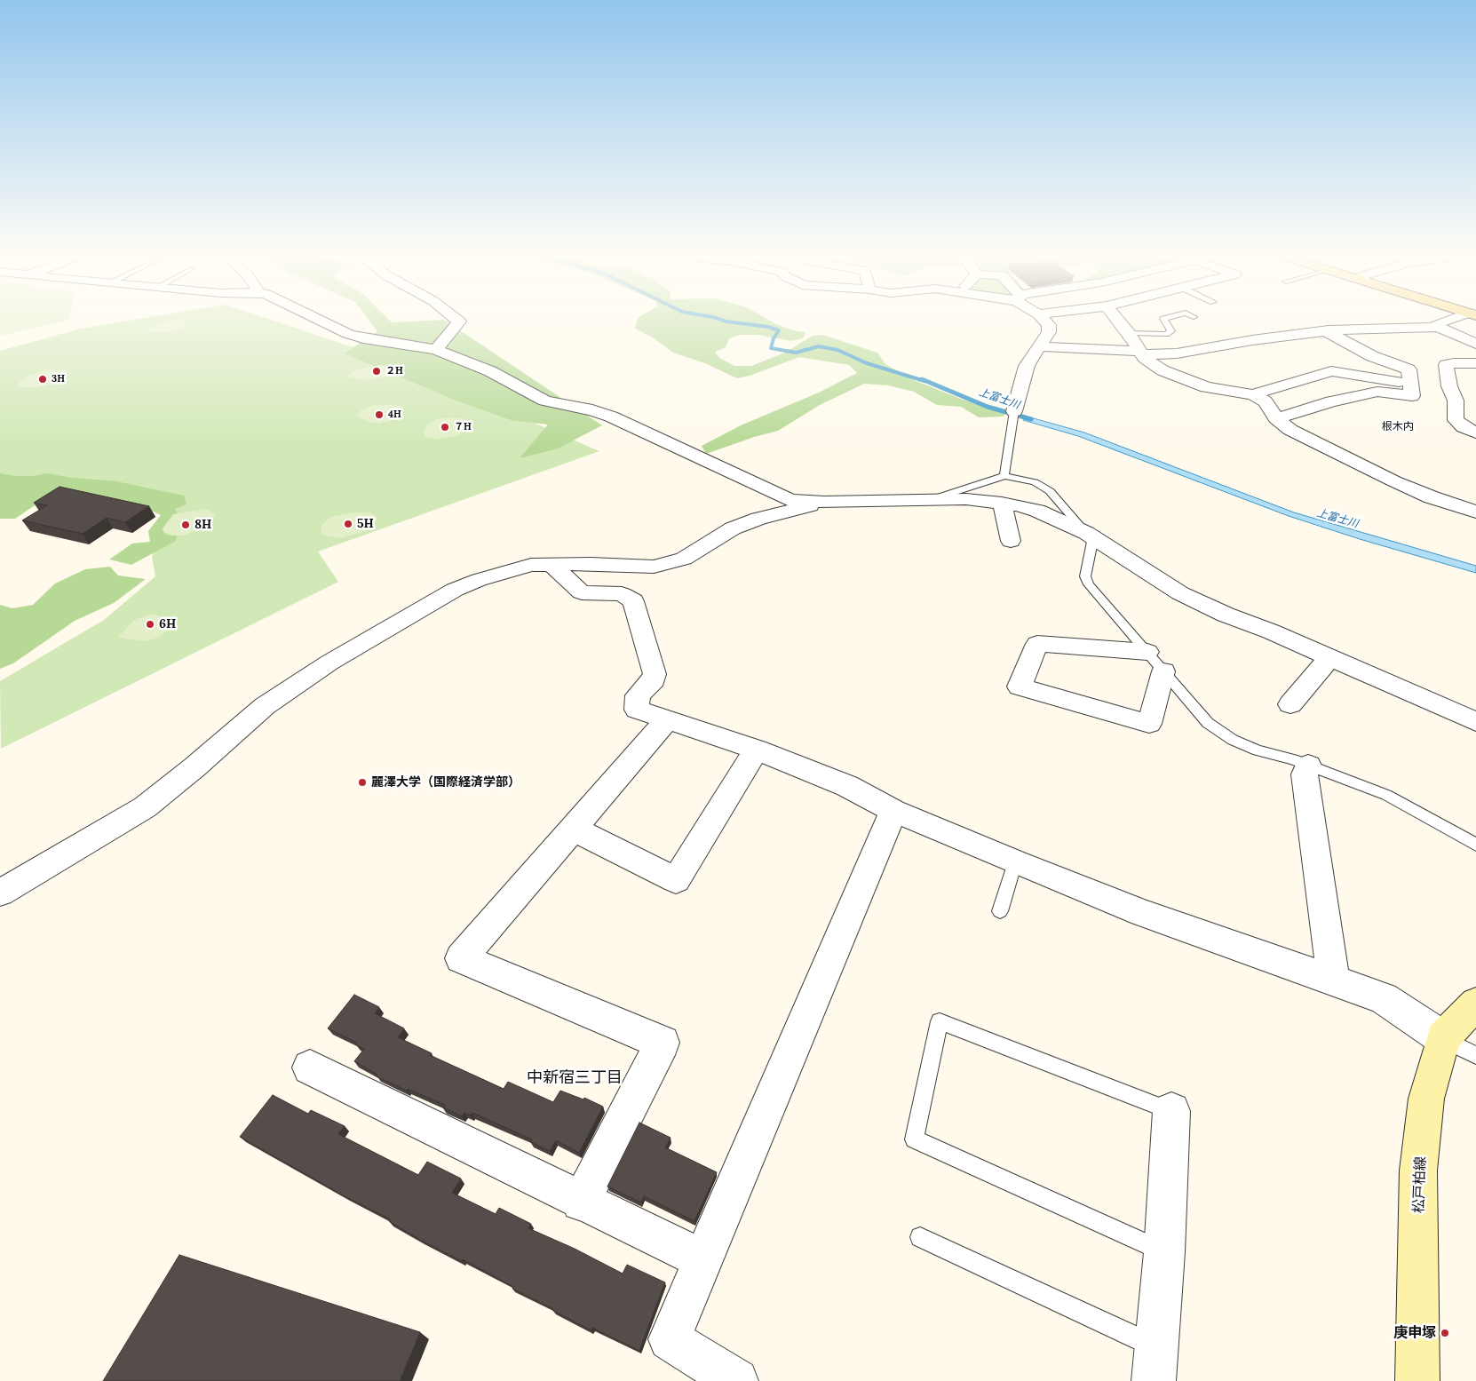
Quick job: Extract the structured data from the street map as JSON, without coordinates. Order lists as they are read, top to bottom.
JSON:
{
  "streets": {
    "main road": ["松戸柏線"]
  },
  "districts": ["根木内", "中新宿三丁目"],
  "water": ["上富士川"],
  "places": [
    "２H",
    "3H",
    "4H",
    "７H",
    "5H",
    "8H",
    "6H",
    "麗澤大学（国際経済学部）",
    "庚申塚"
  ]
}
